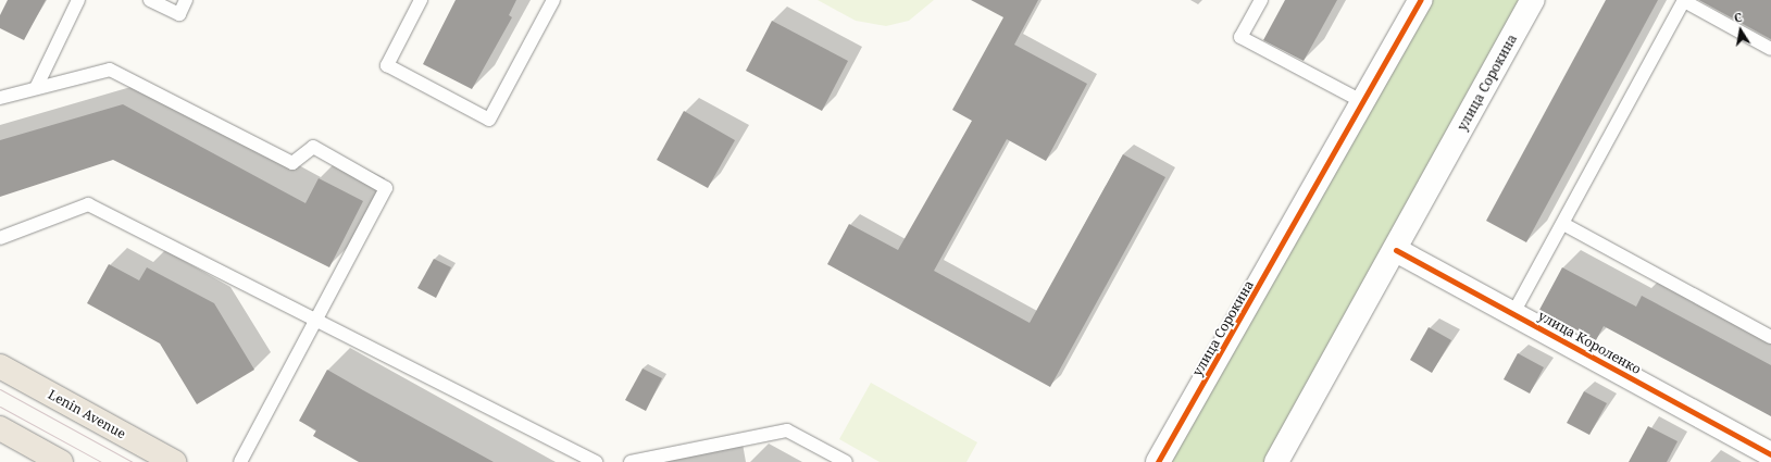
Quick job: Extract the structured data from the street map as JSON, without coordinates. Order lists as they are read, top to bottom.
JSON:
{
  "streets": {
    "main road": ["Lenin Avenue"],
    "street": ["улица Сорокина", "улица Короленко"]
  },
  "crossings": [
    ["улица Сорокина", "улица Короленко"]
  ],
  "north": "top"
}
